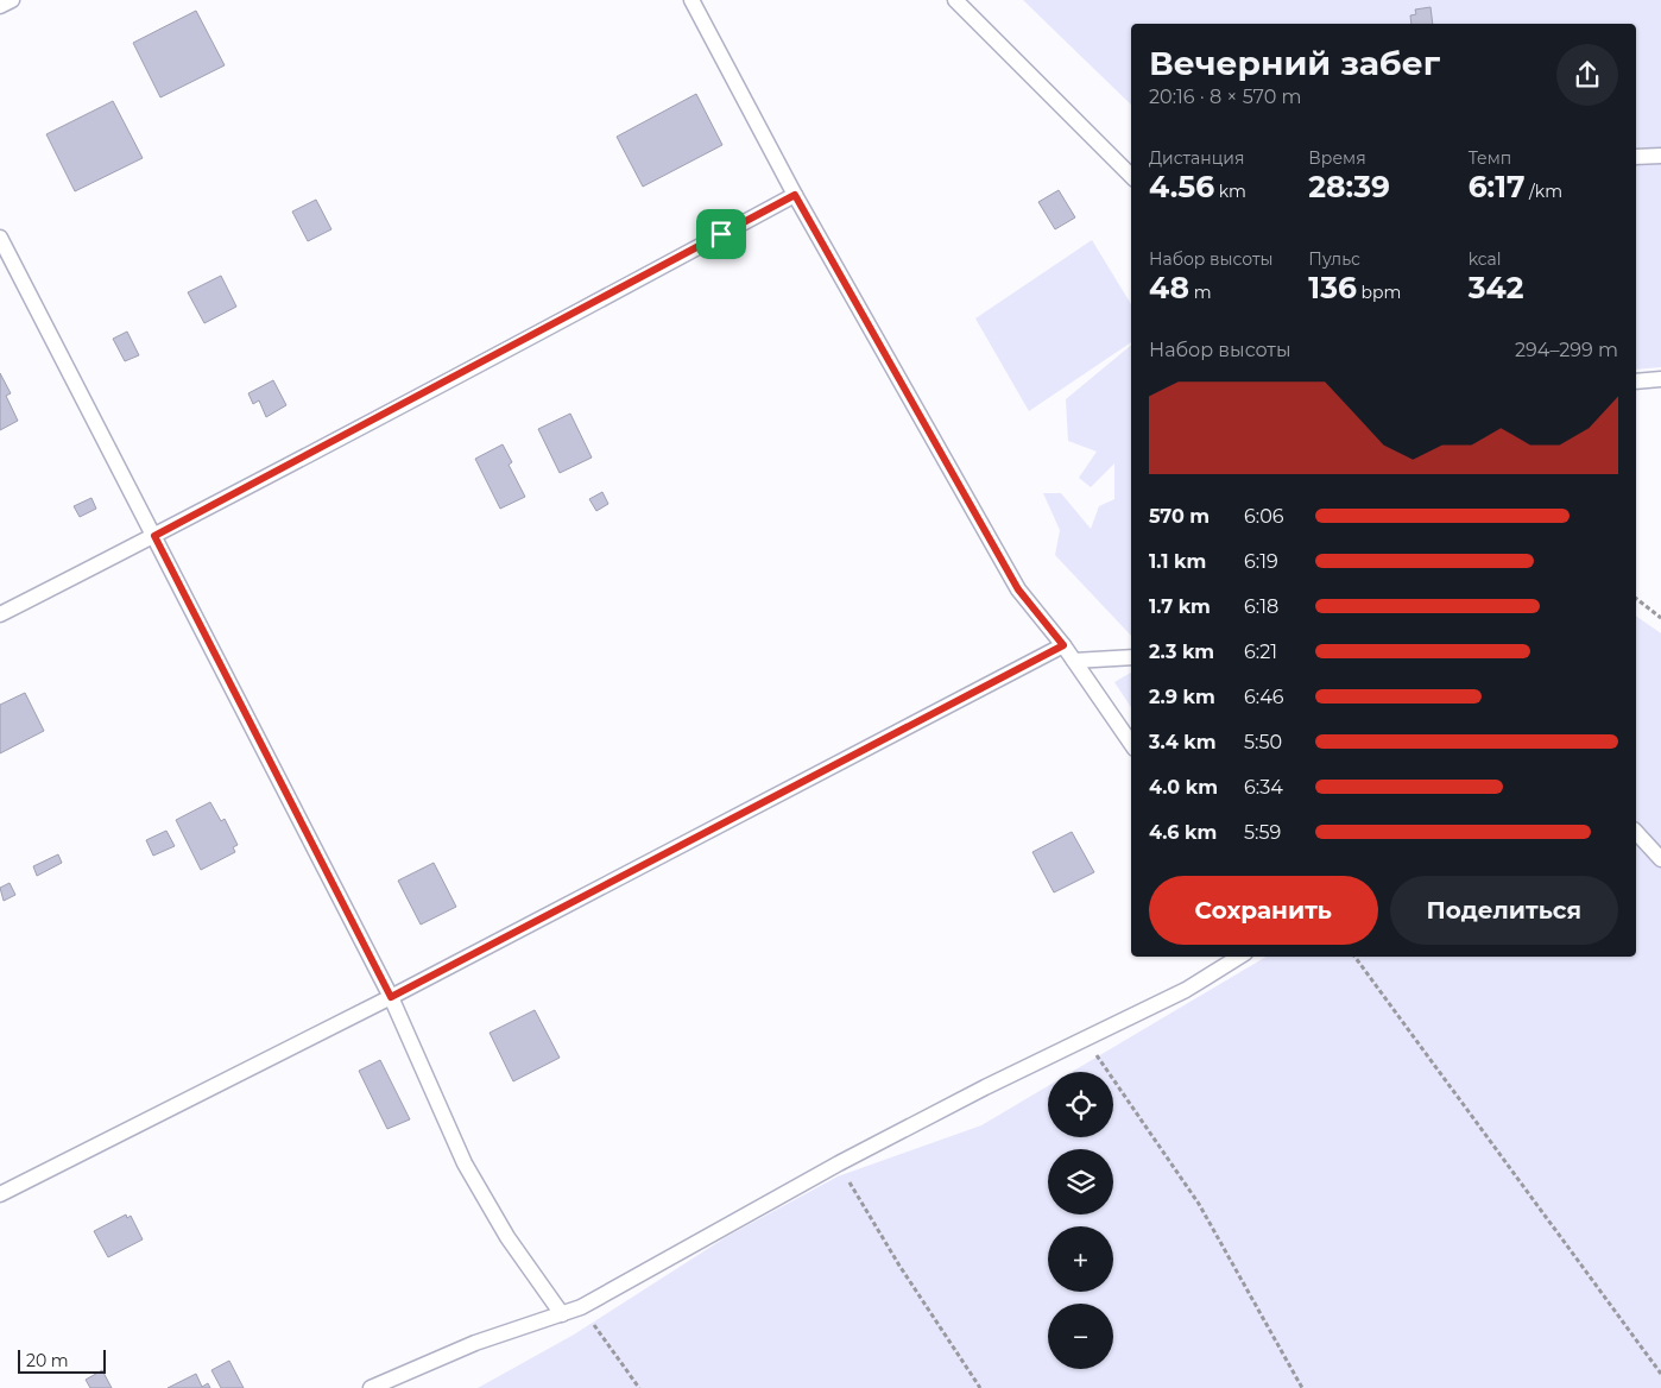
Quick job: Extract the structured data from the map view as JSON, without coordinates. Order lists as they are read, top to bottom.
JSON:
{
  "scale_bar": "20 m",
  "page": {
    "heading": ["Вечерний забег", "20:16 · 8 × 570 m"],
    "stats": [
      ["Дистанция", "4.56 km"],
      ["Время", "28:39"],
      ["Темп", "6:17 /km"],
      ["Набор высоты", "48 m"],
      ["Пульс", "136 bpm"],
      ["kcal", "342"]
    ],
    "chart": ["Набор высоты", "294–299 m"],
    "list": [
      {
        "name": "570 m",
        "note": "6:06"
      },
      {
        "name": "1.1 km",
        "note": "6:19"
      },
      {
        "name": "1.7 km",
        "note": "6:18"
      },
      {
        "name": "2.3 km",
        "note": "6:21"
      },
      {
        "name": "2.9 km",
        "note": "6:46"
      },
      {
        "name": "3.4 km",
        "note": "5:50"
      },
      {
        "name": "4.0 km",
        "note": "6:34"
      },
      {
        "name": "4.6 km",
        "note": "5:59"
      }
    ],
    "buttons": ["Сохранить", "Поделиться"],
    "map_buttons": ["+", "−"],
    "scale": "20 m"
  }
}
